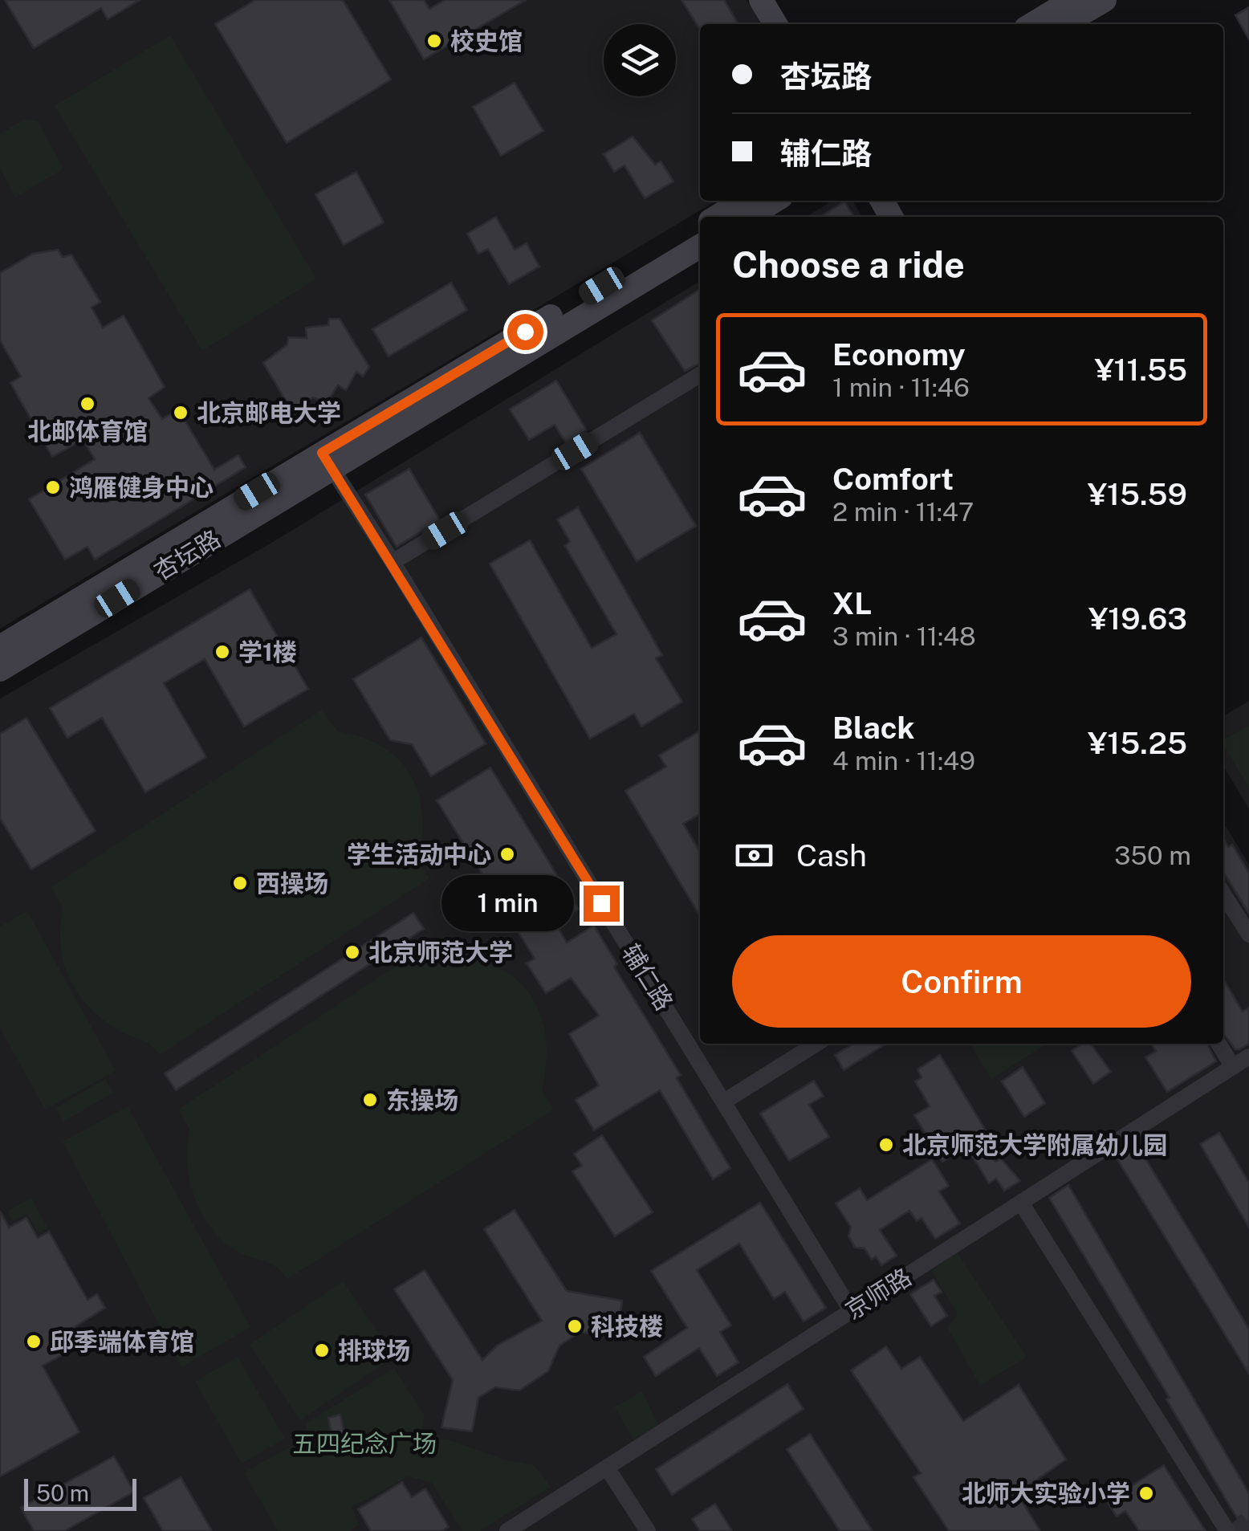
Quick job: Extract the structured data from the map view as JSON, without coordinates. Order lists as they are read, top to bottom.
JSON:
{
  "streets": {
    "street": ["杏坛路", "辅仁路", "京师路"]
  },
  "crossings": [
    ["杏坛路", "辅仁路"],
    ["辅仁路", "京师路"]
  ],
  "parks": ["五四纪念广场"],
  "places": [
    "校史馆",
    "北邮体育馆",
    "北京邮电大学",
    "鸿雁健身中心",
    "学1楼",
    "学生活动中心",
    "西操场",
    "北京师范大学",
    "东操场",
    "北京师范大学附属幼儿园",
    "科技楼",
    "邱季端体育馆",
    "排球场",
    "北师大实验小学"
  ],
  "scale_bar": "50 m",
  "page": {
    "banner": ["杏坛路", "辅仁路"],
    "heading": "Choose a ride",
    "list": [
      {
        "name": "Economy",
        "note": "1 min · 11:46",
        "value": "¥11.55"
      },
      {
        "name": "Comfort",
        "note": "2 min · 11:47",
        "value": "¥15.59"
      },
      {
        "name": "XL",
        "note": "3 min · 11:48",
        "value": "¥19.63"
      },
      {
        "name": "Black",
        "note": "4 min · 11:49",
        "value": "¥15.25"
      }
    ],
    "pay": ["Cash", "350 m"],
    "bubble": "1 min",
    "buttons": "Confirm",
    "scale": "50 m"
  }
}
